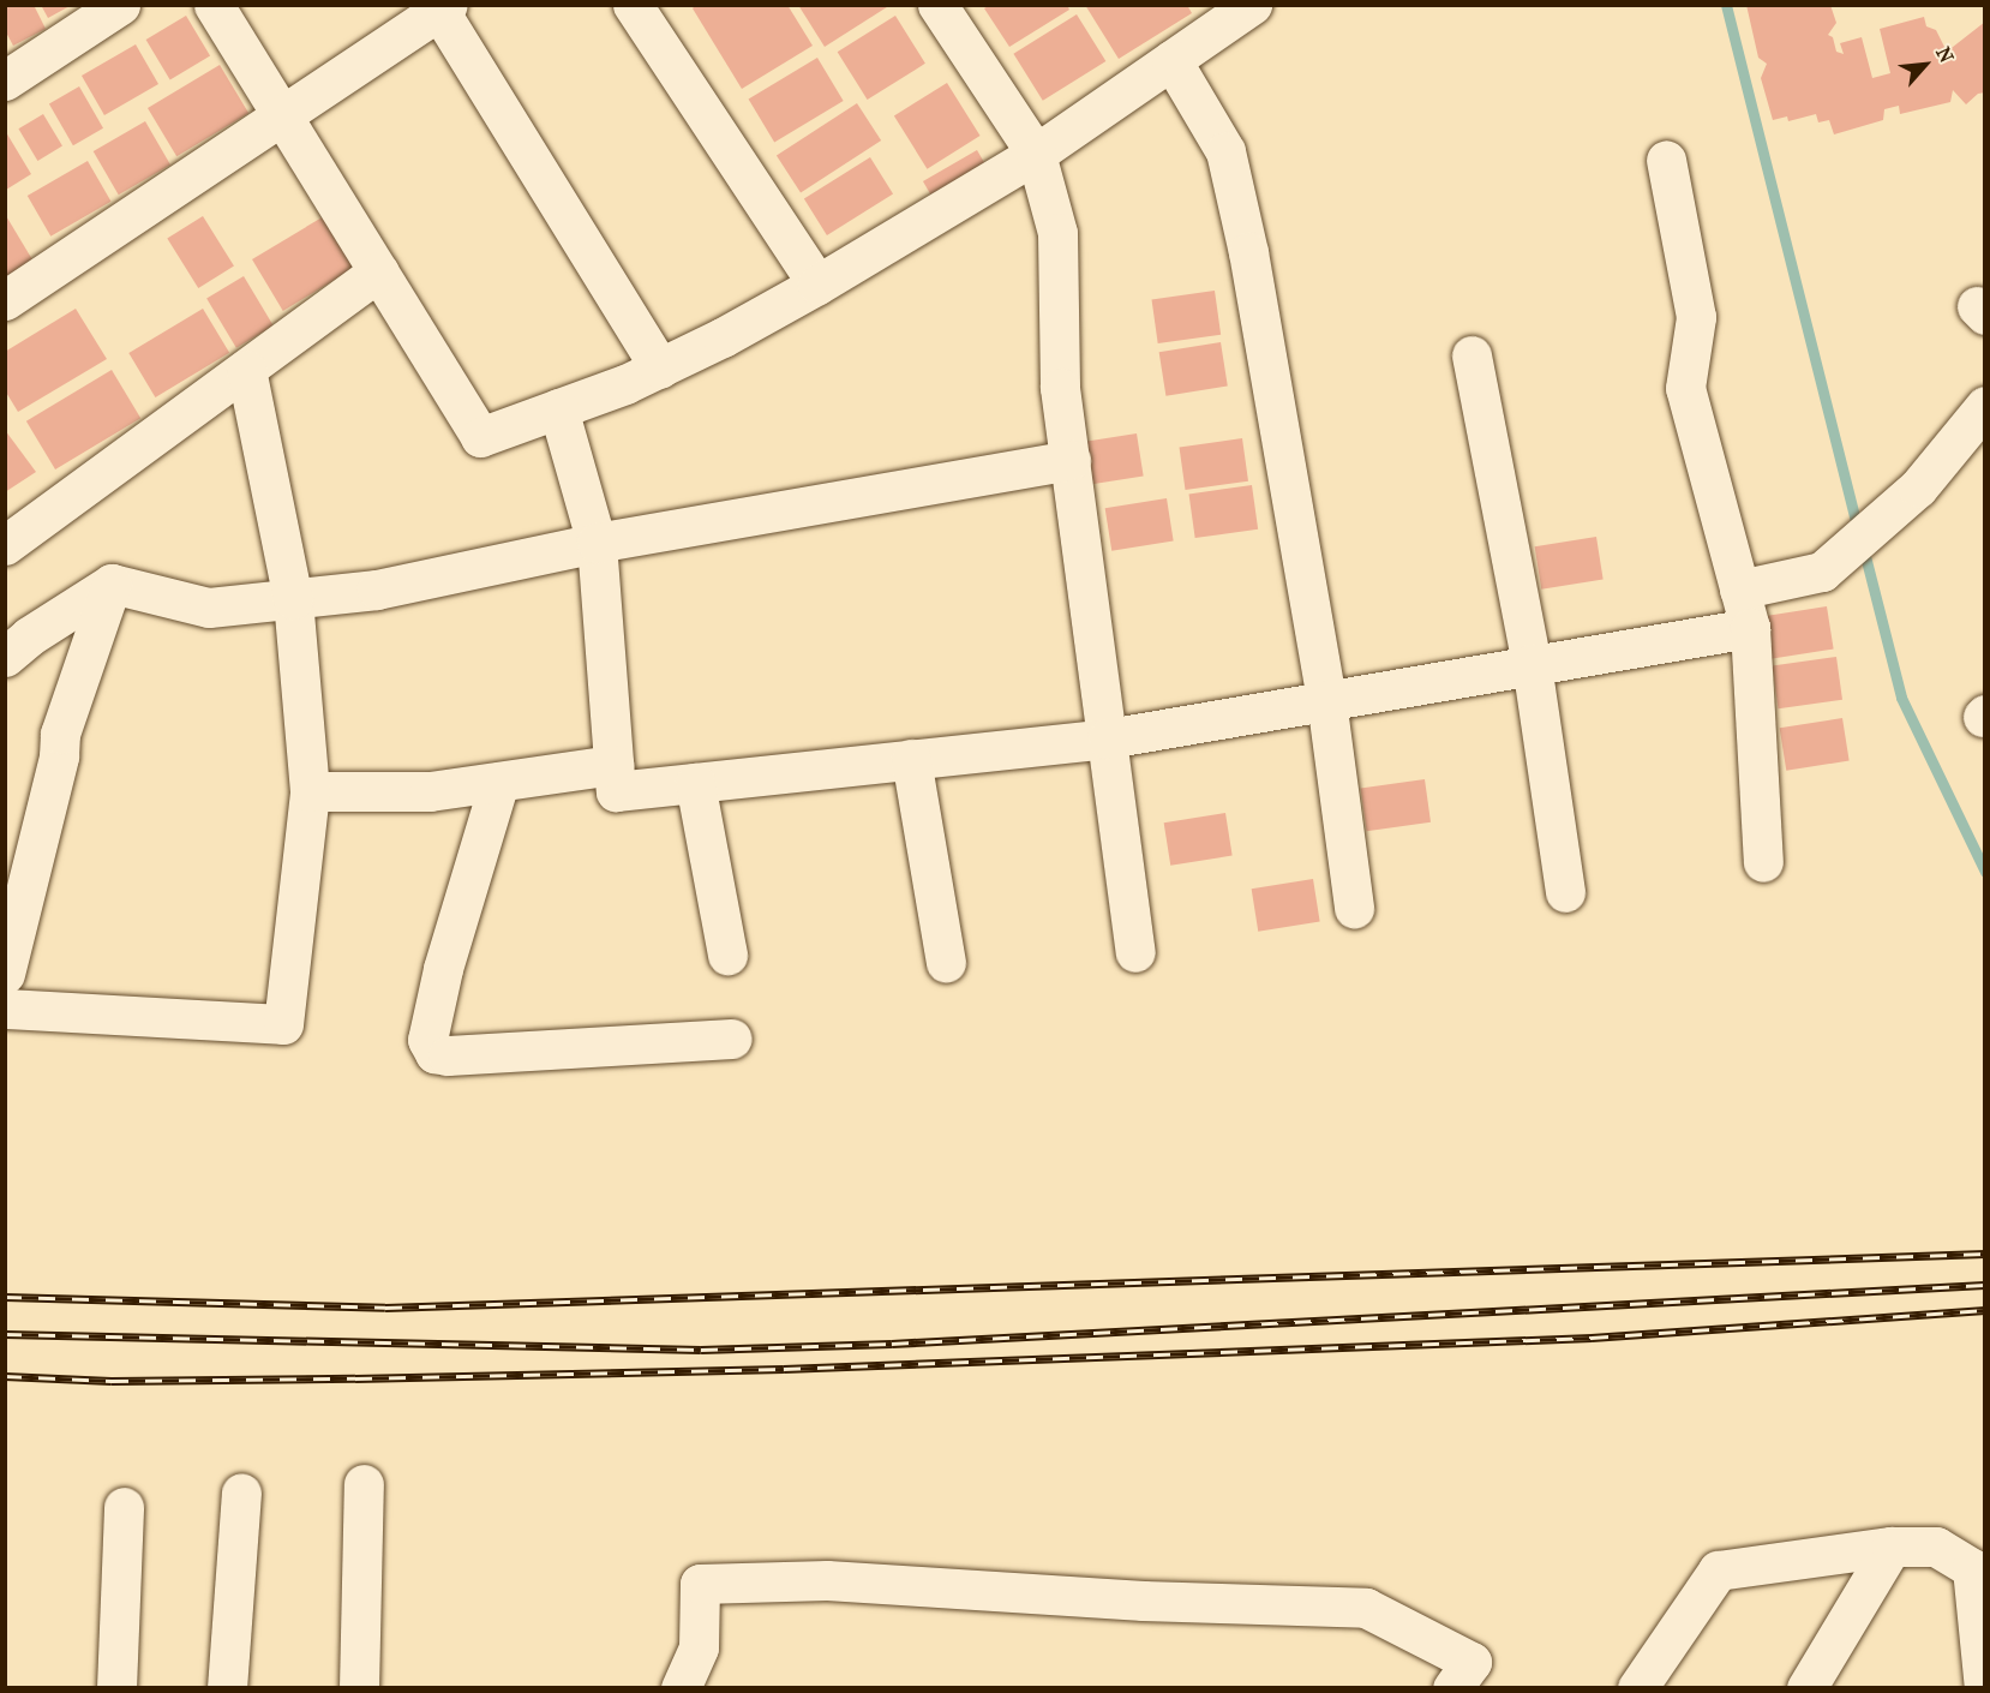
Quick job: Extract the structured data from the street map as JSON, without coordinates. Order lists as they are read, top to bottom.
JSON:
{
  "north": "top right"
}
